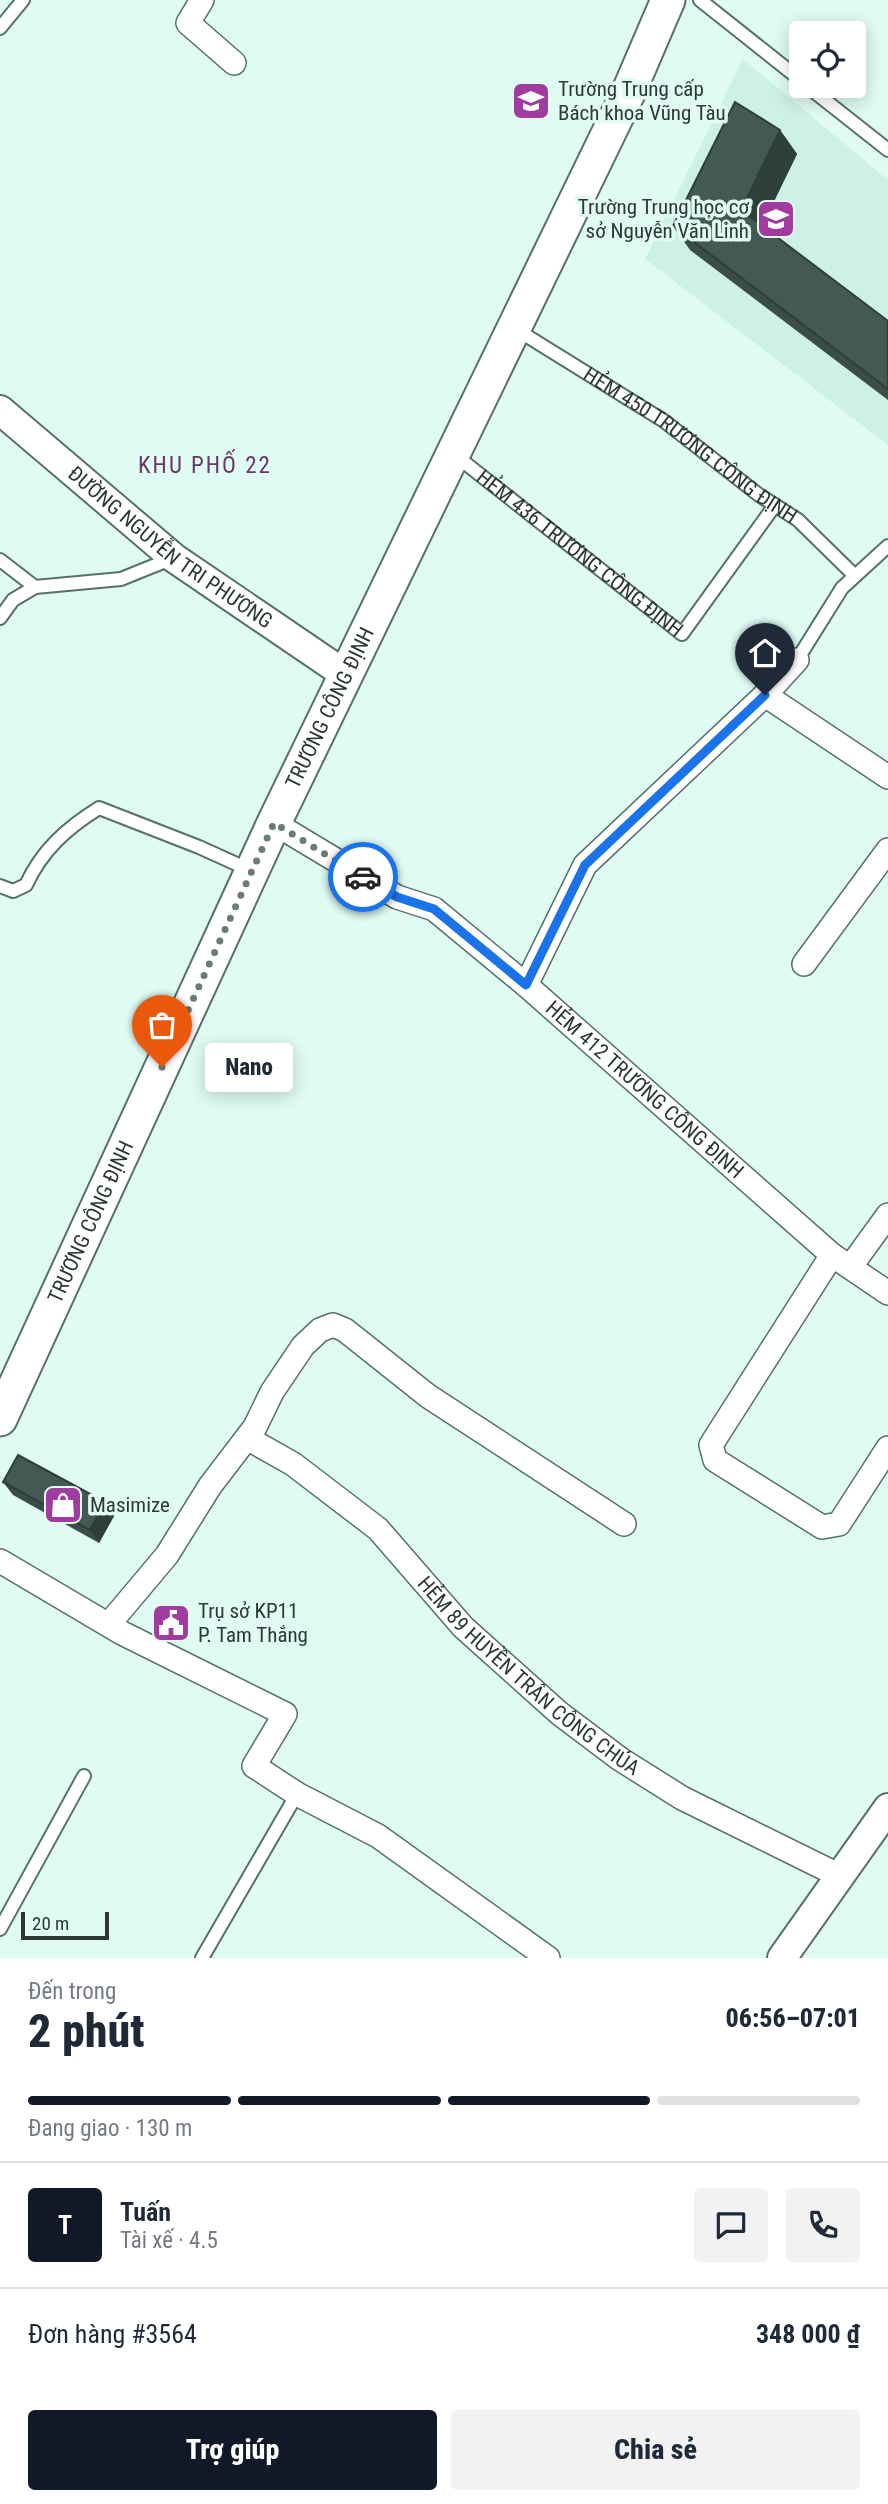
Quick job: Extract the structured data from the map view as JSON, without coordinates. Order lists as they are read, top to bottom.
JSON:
{
  "streets": {
    "main road": ["TRƯƠNG CÔNG ĐỊNH"],
    "street": ["ĐƯỜNG NGUYỄN TRI PHƯƠNG", "HẺM 412 TRƯƠNG CÔNG ĐỊNH", "HẺM 89 HUYỀN TRÂN CÔNG CHÚA"],
    "lane": ["HẺM 450 TRƯƠNG CÔNG ĐỊNH", "HẺM 436 TRƯƠNG CÔNG ĐỊNH"]
  },
  "crossings": [
    ["HẺM 450 TRƯƠNG CÔNG ĐỊNH", "HẺM 436 TRƯƠNG CÔNG ĐỊNH"],
    ["HẺM 450 TRƯƠNG CÔNG ĐỊNH", "TRƯƠNG CÔNG ĐỊNH"],
    ["ĐƯỜNG NGUYỄN TRI PHƯƠNG", "TRƯƠNG CÔNG ĐỊNH"],
    ["HẺM 436 TRƯƠNG CÔNG ĐỊNH", "TRƯƠNG CÔNG ĐỊNH"],
    ["TRƯƠNG CÔNG ĐỊNH", "HẺM 412 TRƯƠNG CÔNG ĐỊNH"]
  ],
  "districts": ["KHU PHỐ 22"],
  "places": {
    "school or university": ["Trường Trung cấp Bách khoa Vũng Tàu", "Trường Trung học cơ sở Nguyễn Văn Linh"],
    "other": ["Nano"],
    "shop": ["Masimize"],
    "public building": ["Trụ sở KP11 P. Tam Thắng"]
  },
  "scale_bar": "20 m",
  "page": {
    "bubble": "Nano",
    "scale": "20 m",
    "heading": ["2 phút", "Đến trong", "06:56–07:01"],
    "panel": [
      "Tuấn",
      "Tài xế · 4.5",
      "Đơn hàng #3564",
      "348 000 ₫"
    ],
    "bar": "Đang giao · 130 m",
    "round": "T",
    "buttons": ["Trợ giúp", "Chia sẻ"]
  }
}
